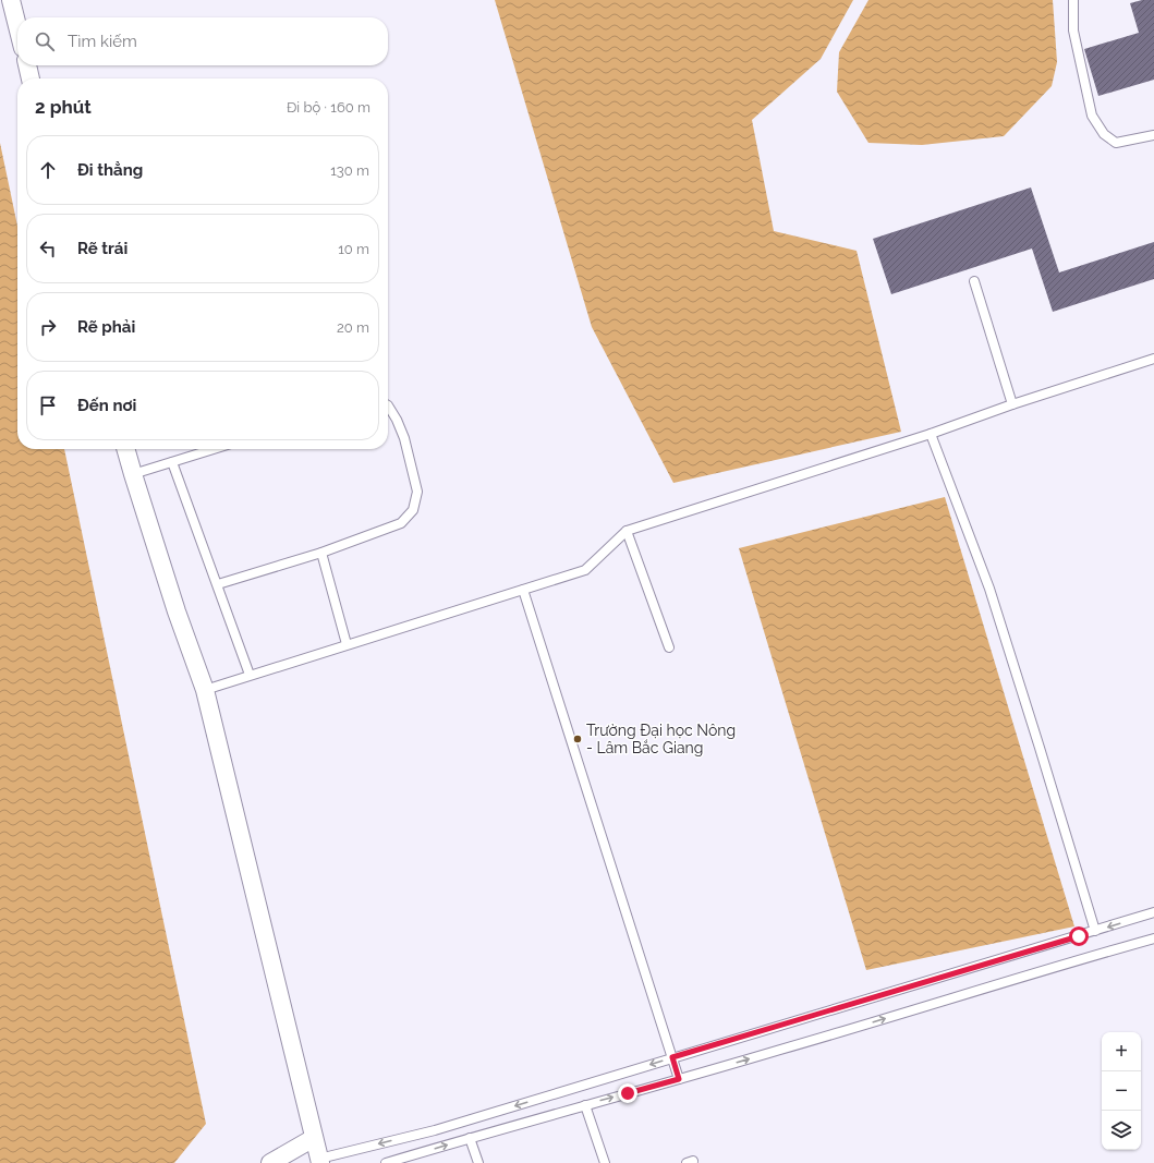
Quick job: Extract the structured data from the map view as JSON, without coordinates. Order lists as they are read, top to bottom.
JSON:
{
  "places": ["Trường Đại học Nông - Lâm Bắc Giang"],
  "page": {
    "search": "Tìm kiếm",
    "heading": ["2 phút", "Đi bộ · 160 m"],
    "list": [
      ["Đi thẳng", "130 m"],
      ["Rẽ trái", "10 m"],
      ["Rẽ phải", "20 m"],
      "Đến nơi"
    ],
    "map_buttons": ["+", "−"]
  }
}
